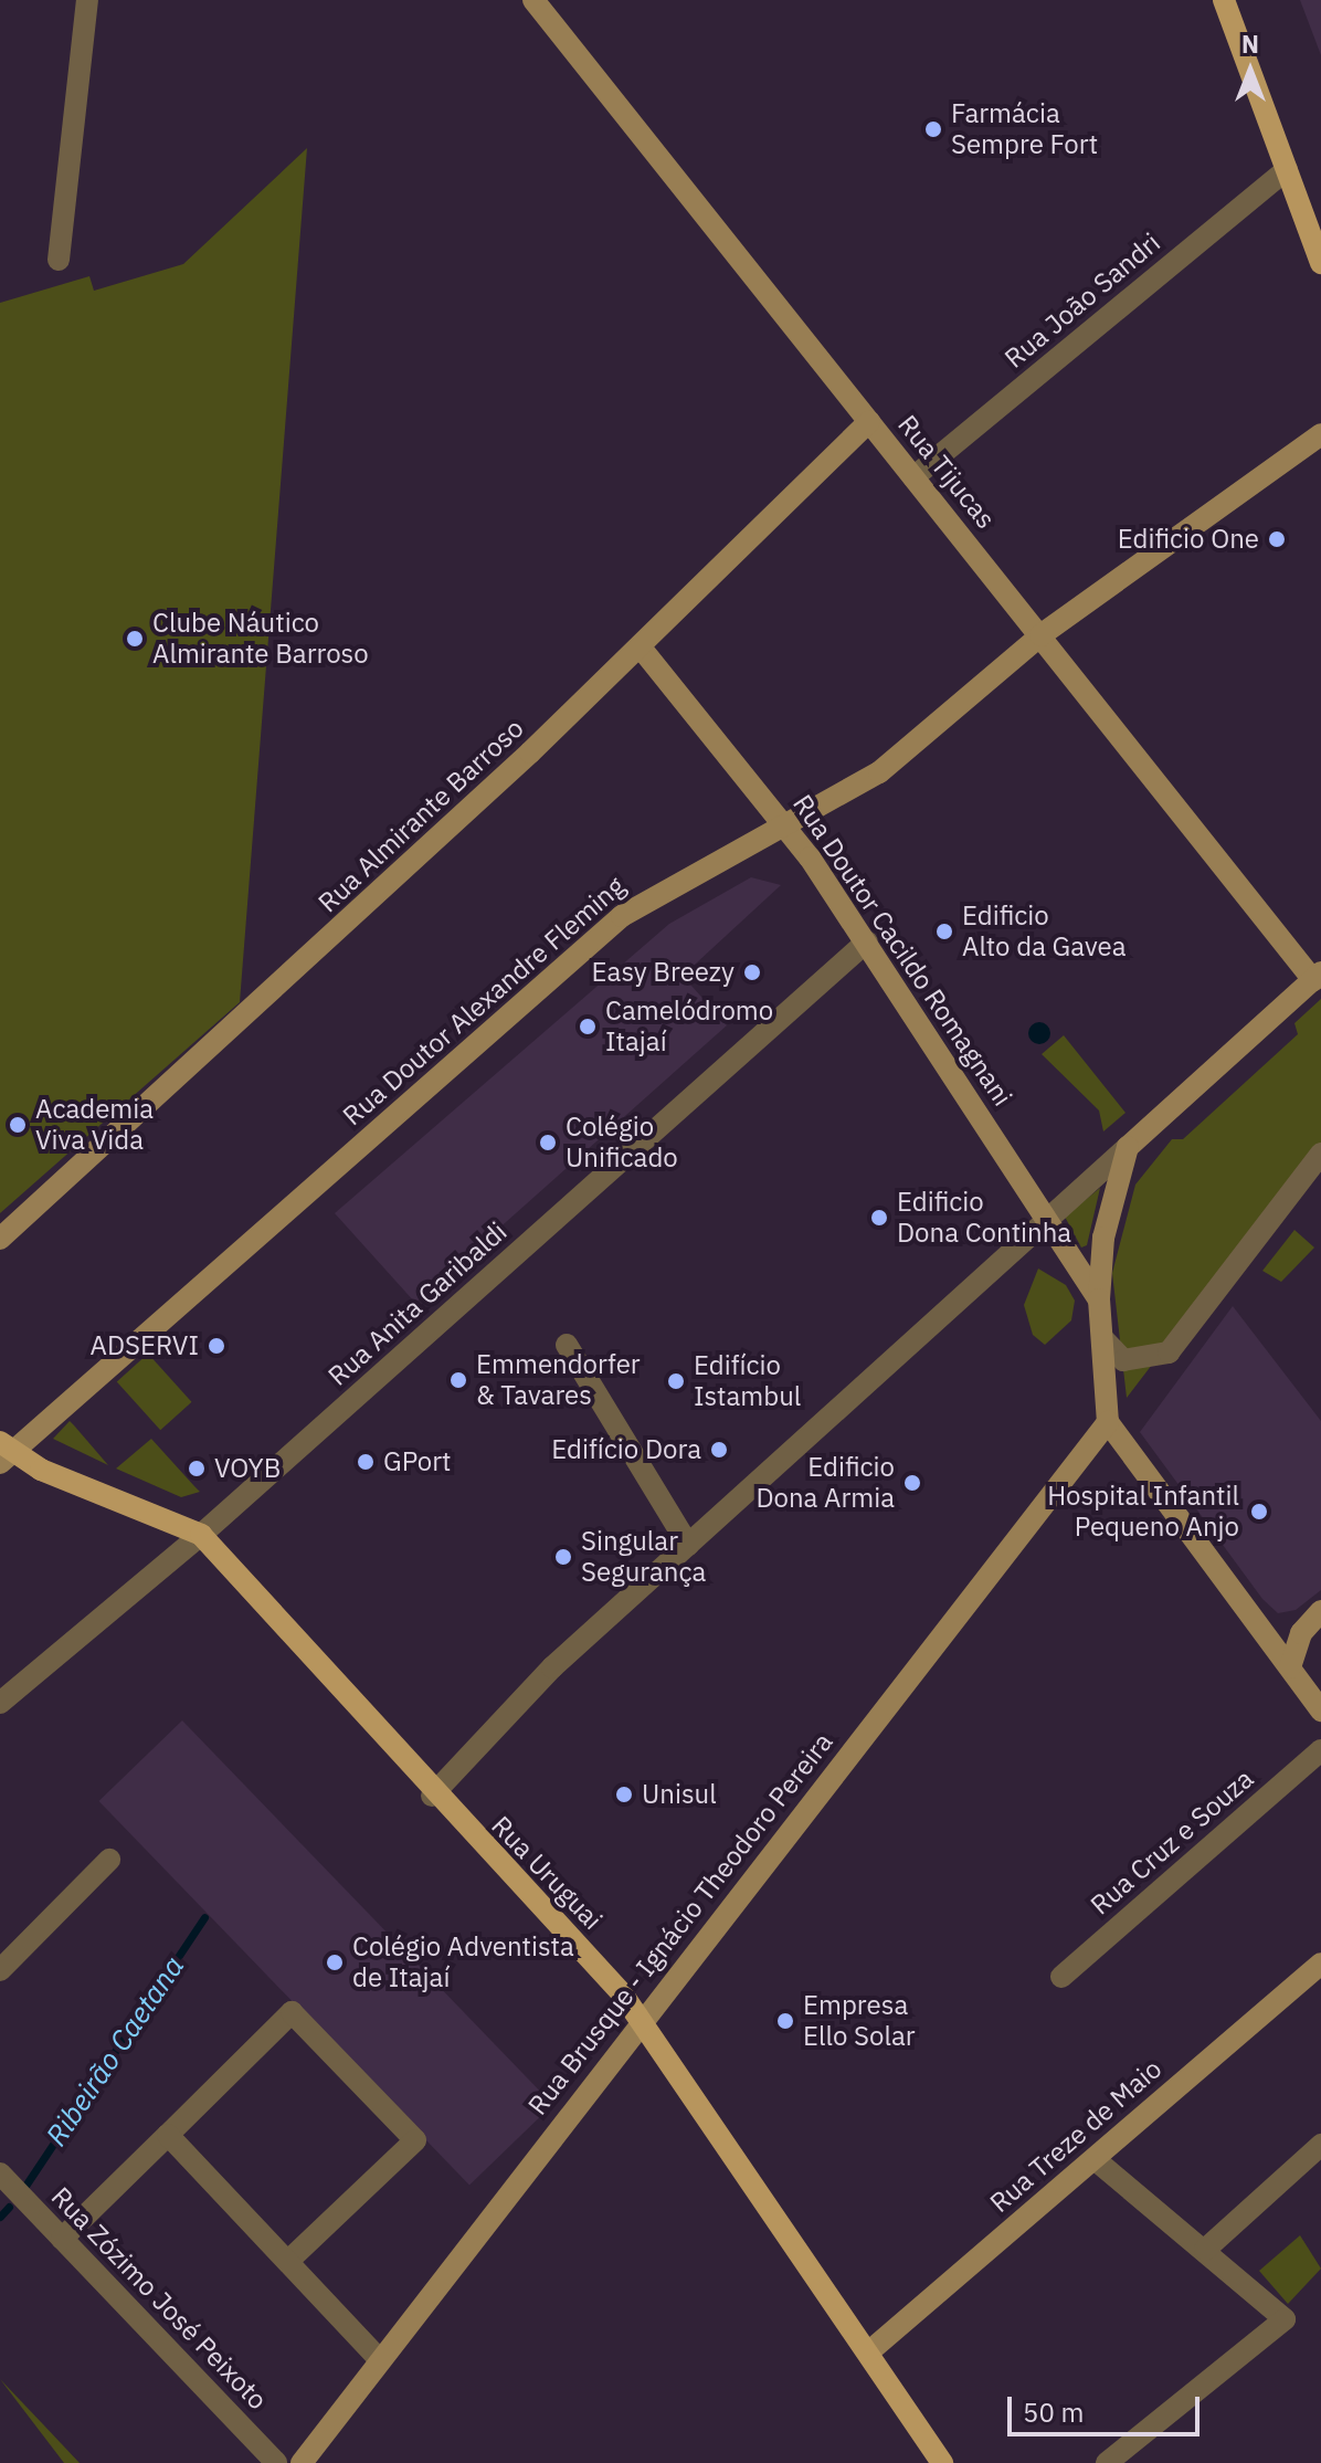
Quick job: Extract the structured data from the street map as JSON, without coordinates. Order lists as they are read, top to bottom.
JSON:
{
  "streets": {
    "main road": ["Rua Uruguai"],
    "street": [
      "Rua João Sandri",
      "Rua Tijucas",
      "Rua Almirante Barroso",
      "Rua Doutor Cacildo Romagnani",
      "Rua Doutor Alexandre Fleming",
      "Rua Anita Garibaldi",
      "Rua Cruz e Souza",
      "Rua Brusque - Ignácio Theodoro Pereira",
      "Rua Treze de Maio",
      "Rua Zózimo José Peixoto"
    ]
  },
  "crossings": [
    ["Rua João Sandri", "Rua Tijucas"],
    ["Rua Tijucas", "Rua Almirante Barroso"],
    ["Rua Tijucas", "Rua Doutor Alexandre Fleming"],
    ["Rua Almirante Barroso", "Rua Doutor Cacildo Romagnani"],
    ["Rua Doutor Cacildo Romagnani", "Rua Doutor Alexandre Fleming"],
    ["Rua Doutor Cacildo Romagnani", "Rua Anita Garibaldi"],
    ["Rua Doutor Alexandre Fleming", "Rua Uruguai"],
    ["Rua Anita Garibaldi", "Rua Uruguai"],
    ["Rua Uruguai", "Rua Brusque - Ignácio Theodoro Pereira"],
    ["Rua Uruguai", "Rua Treze de Maio"]
  ],
  "water": ["Ribeirão Caetana"],
  "places": [
    "Farmácia Sempre Fort",
    "Edificio One",
    "Clube Náutico Almirante Barroso",
    "Edificio Alto da Gavea",
    "Easy Breezy",
    "Camelódromo Itajaí",
    "Academia Viva Vida",
    "Colégio Unificado",
    "Edificio Dona Continha",
    "ADSERVI",
    "Emmendorfer & Tavares",
    "Edifício Istambul",
    "Edifício Dora",
    "GPort",
    "VOYB",
    "Edificio Dona Armia",
    "Hospital Infantil Pequeno Anjo",
    "Singular Segurança",
    "Unisul",
    "Colégio Adventista de Itajaí",
    "Empresa Ello Solar"
  ],
  "scale_bar": "50 m",
  "north": "top"
}
